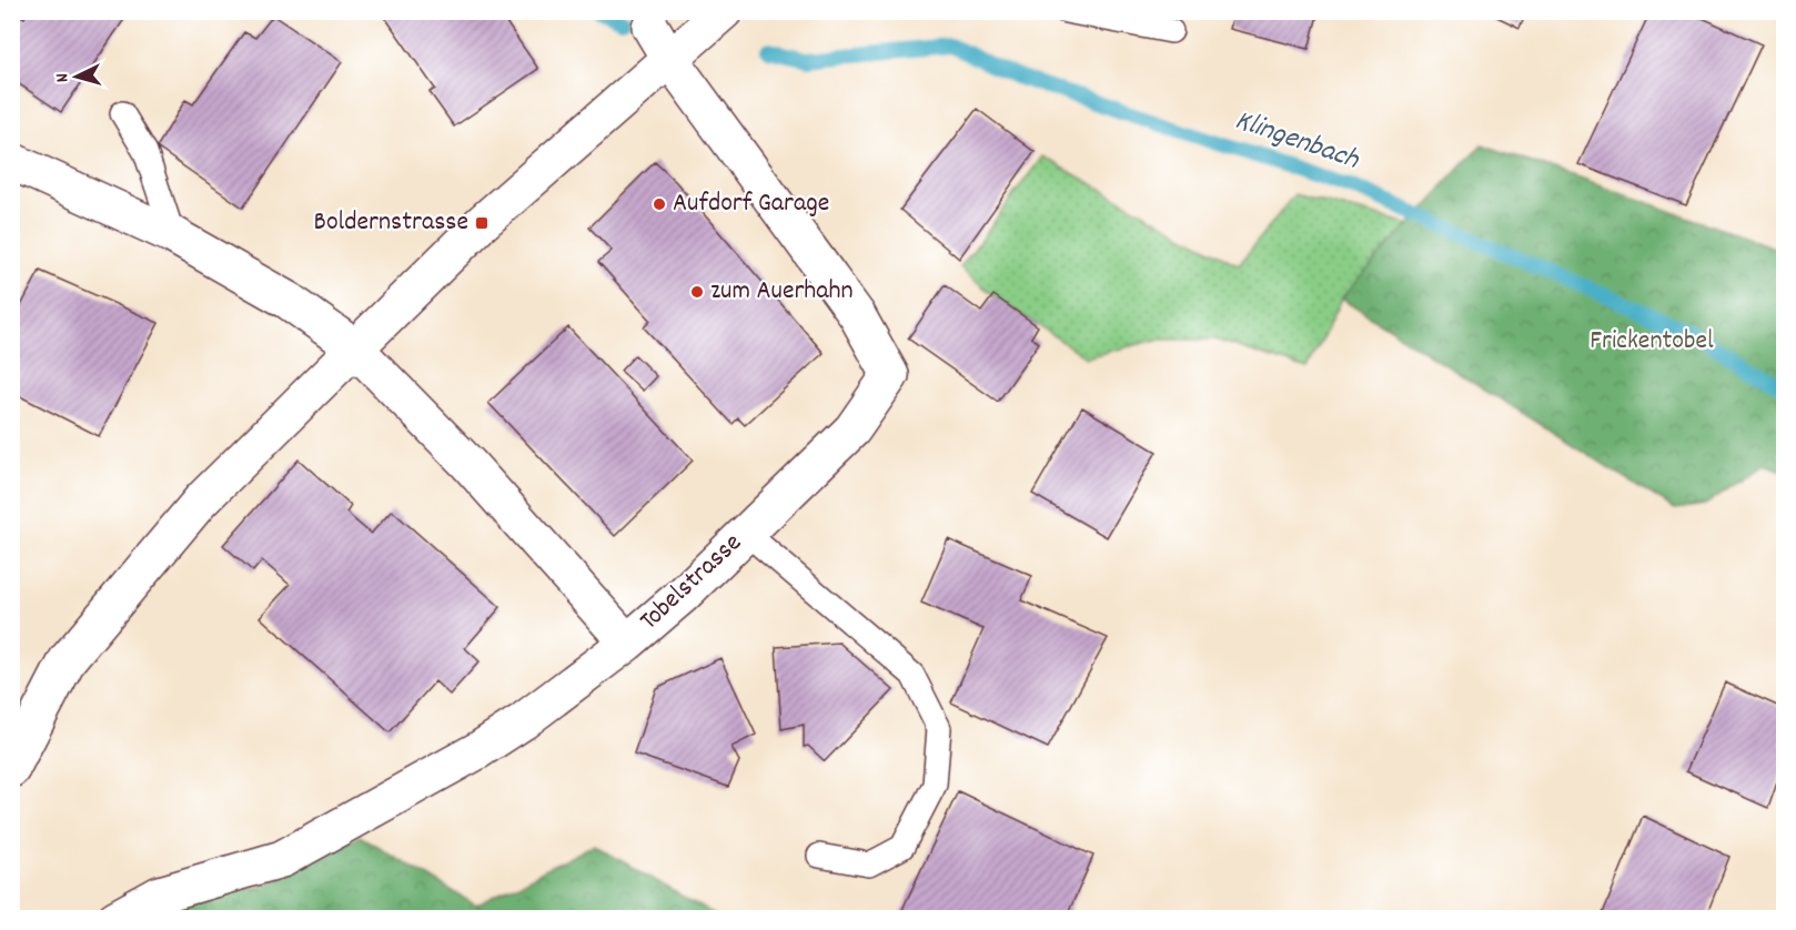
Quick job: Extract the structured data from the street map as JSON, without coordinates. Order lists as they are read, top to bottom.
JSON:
{
  "streets": {
    "street": ["Tobelstrasse"]
  },
  "water": ["Klingenbach"],
  "parks": ["Frickentobel"],
  "places": {
    "other": ["Aufdorf Garage", "zum Auerhahn"],
    "transit": ["Boldernstrasse"]
  },
  "north": "left"
}
